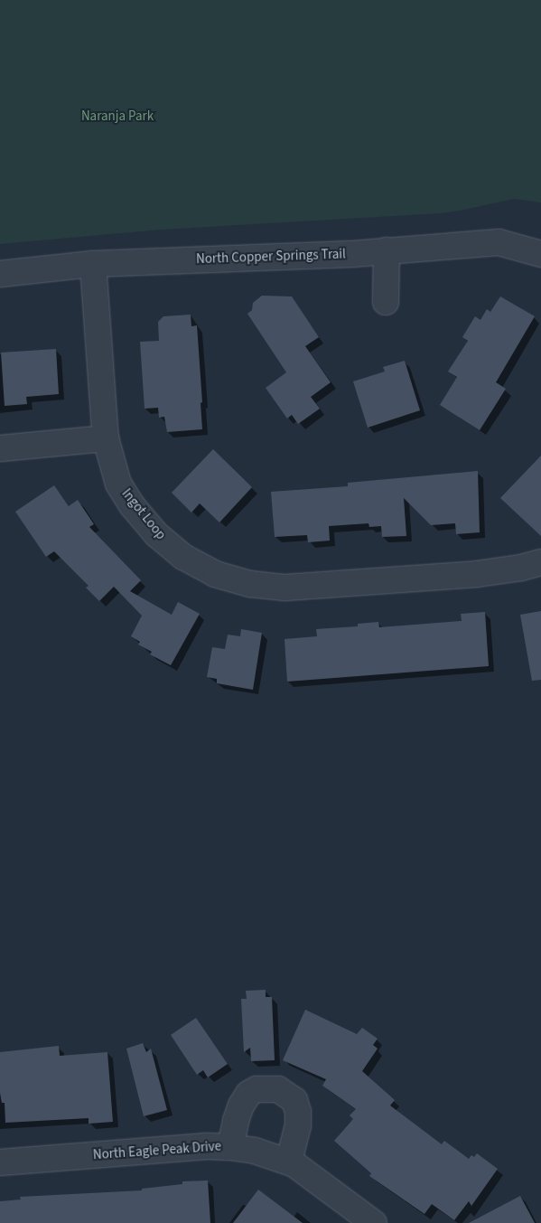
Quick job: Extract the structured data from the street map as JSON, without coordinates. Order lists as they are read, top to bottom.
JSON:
{
  "streets": {
    "street": ["North Copper Springs Trail", "Ingot Loop", "North Eagle Peak Drive"]
  },
  "crossings": [
    ["North Copper Springs Trail", "Ingot Loop"]
  ],
  "parks": ["Naranja Park"]
}
